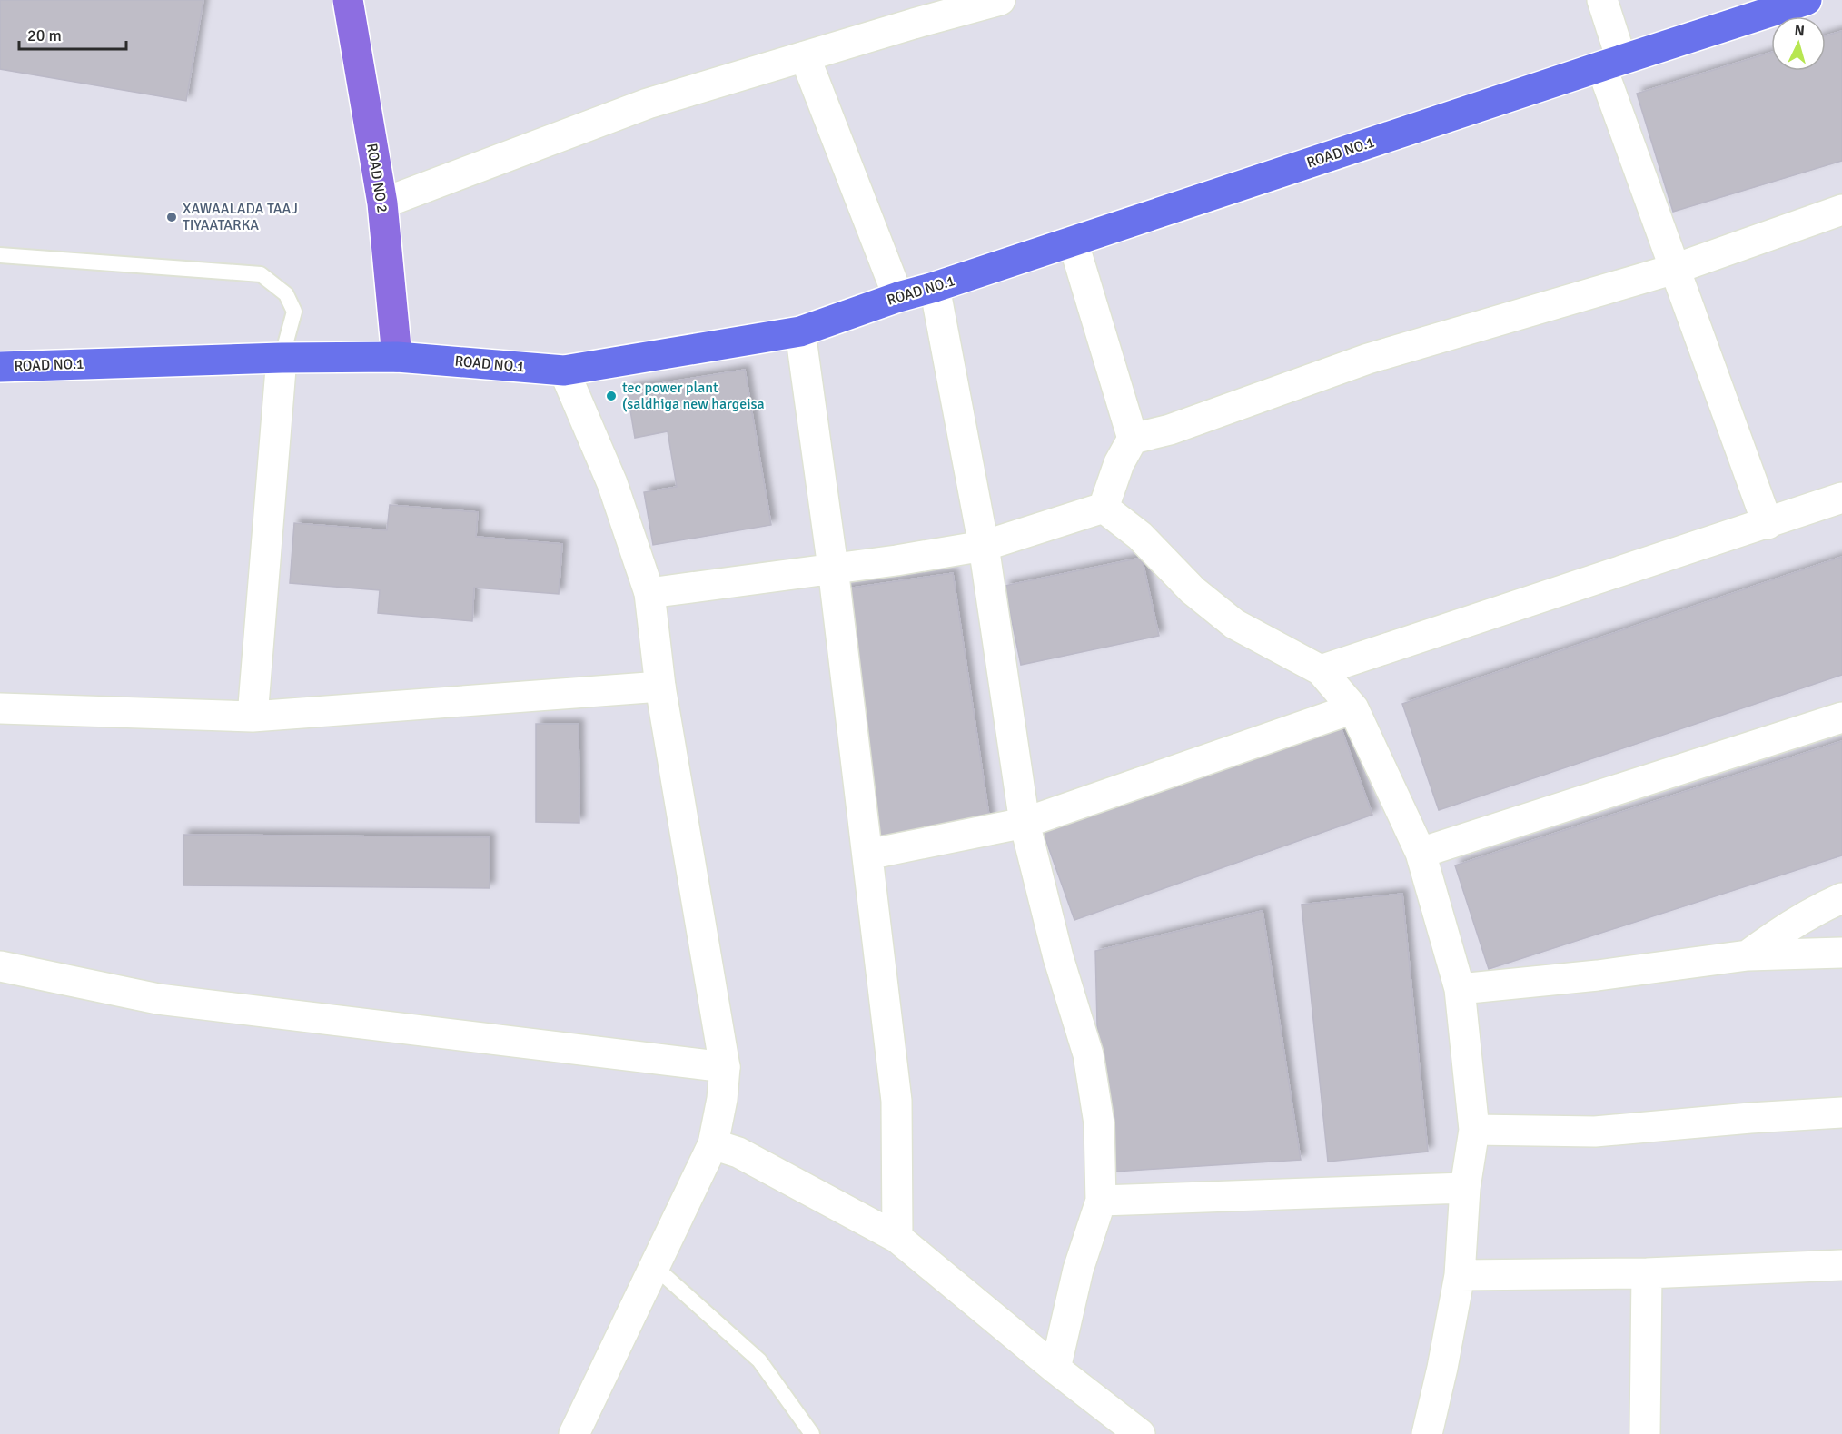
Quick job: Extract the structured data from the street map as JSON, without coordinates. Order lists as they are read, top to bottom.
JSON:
{
  "streets": {
    "highway": ["ROAD NO.1"],
    "main road": ["ROAD NO 2"]
  },
  "crossings": [
    ["ROAD NO.1", "ROAD NO 2"]
  ],
  "places": ["XAWAALADA TAAJ TIYAATARKA", "tec power plant (saldhiga new hargeisa"],
  "scale_bar": "20 m",
  "north": "top"
}
